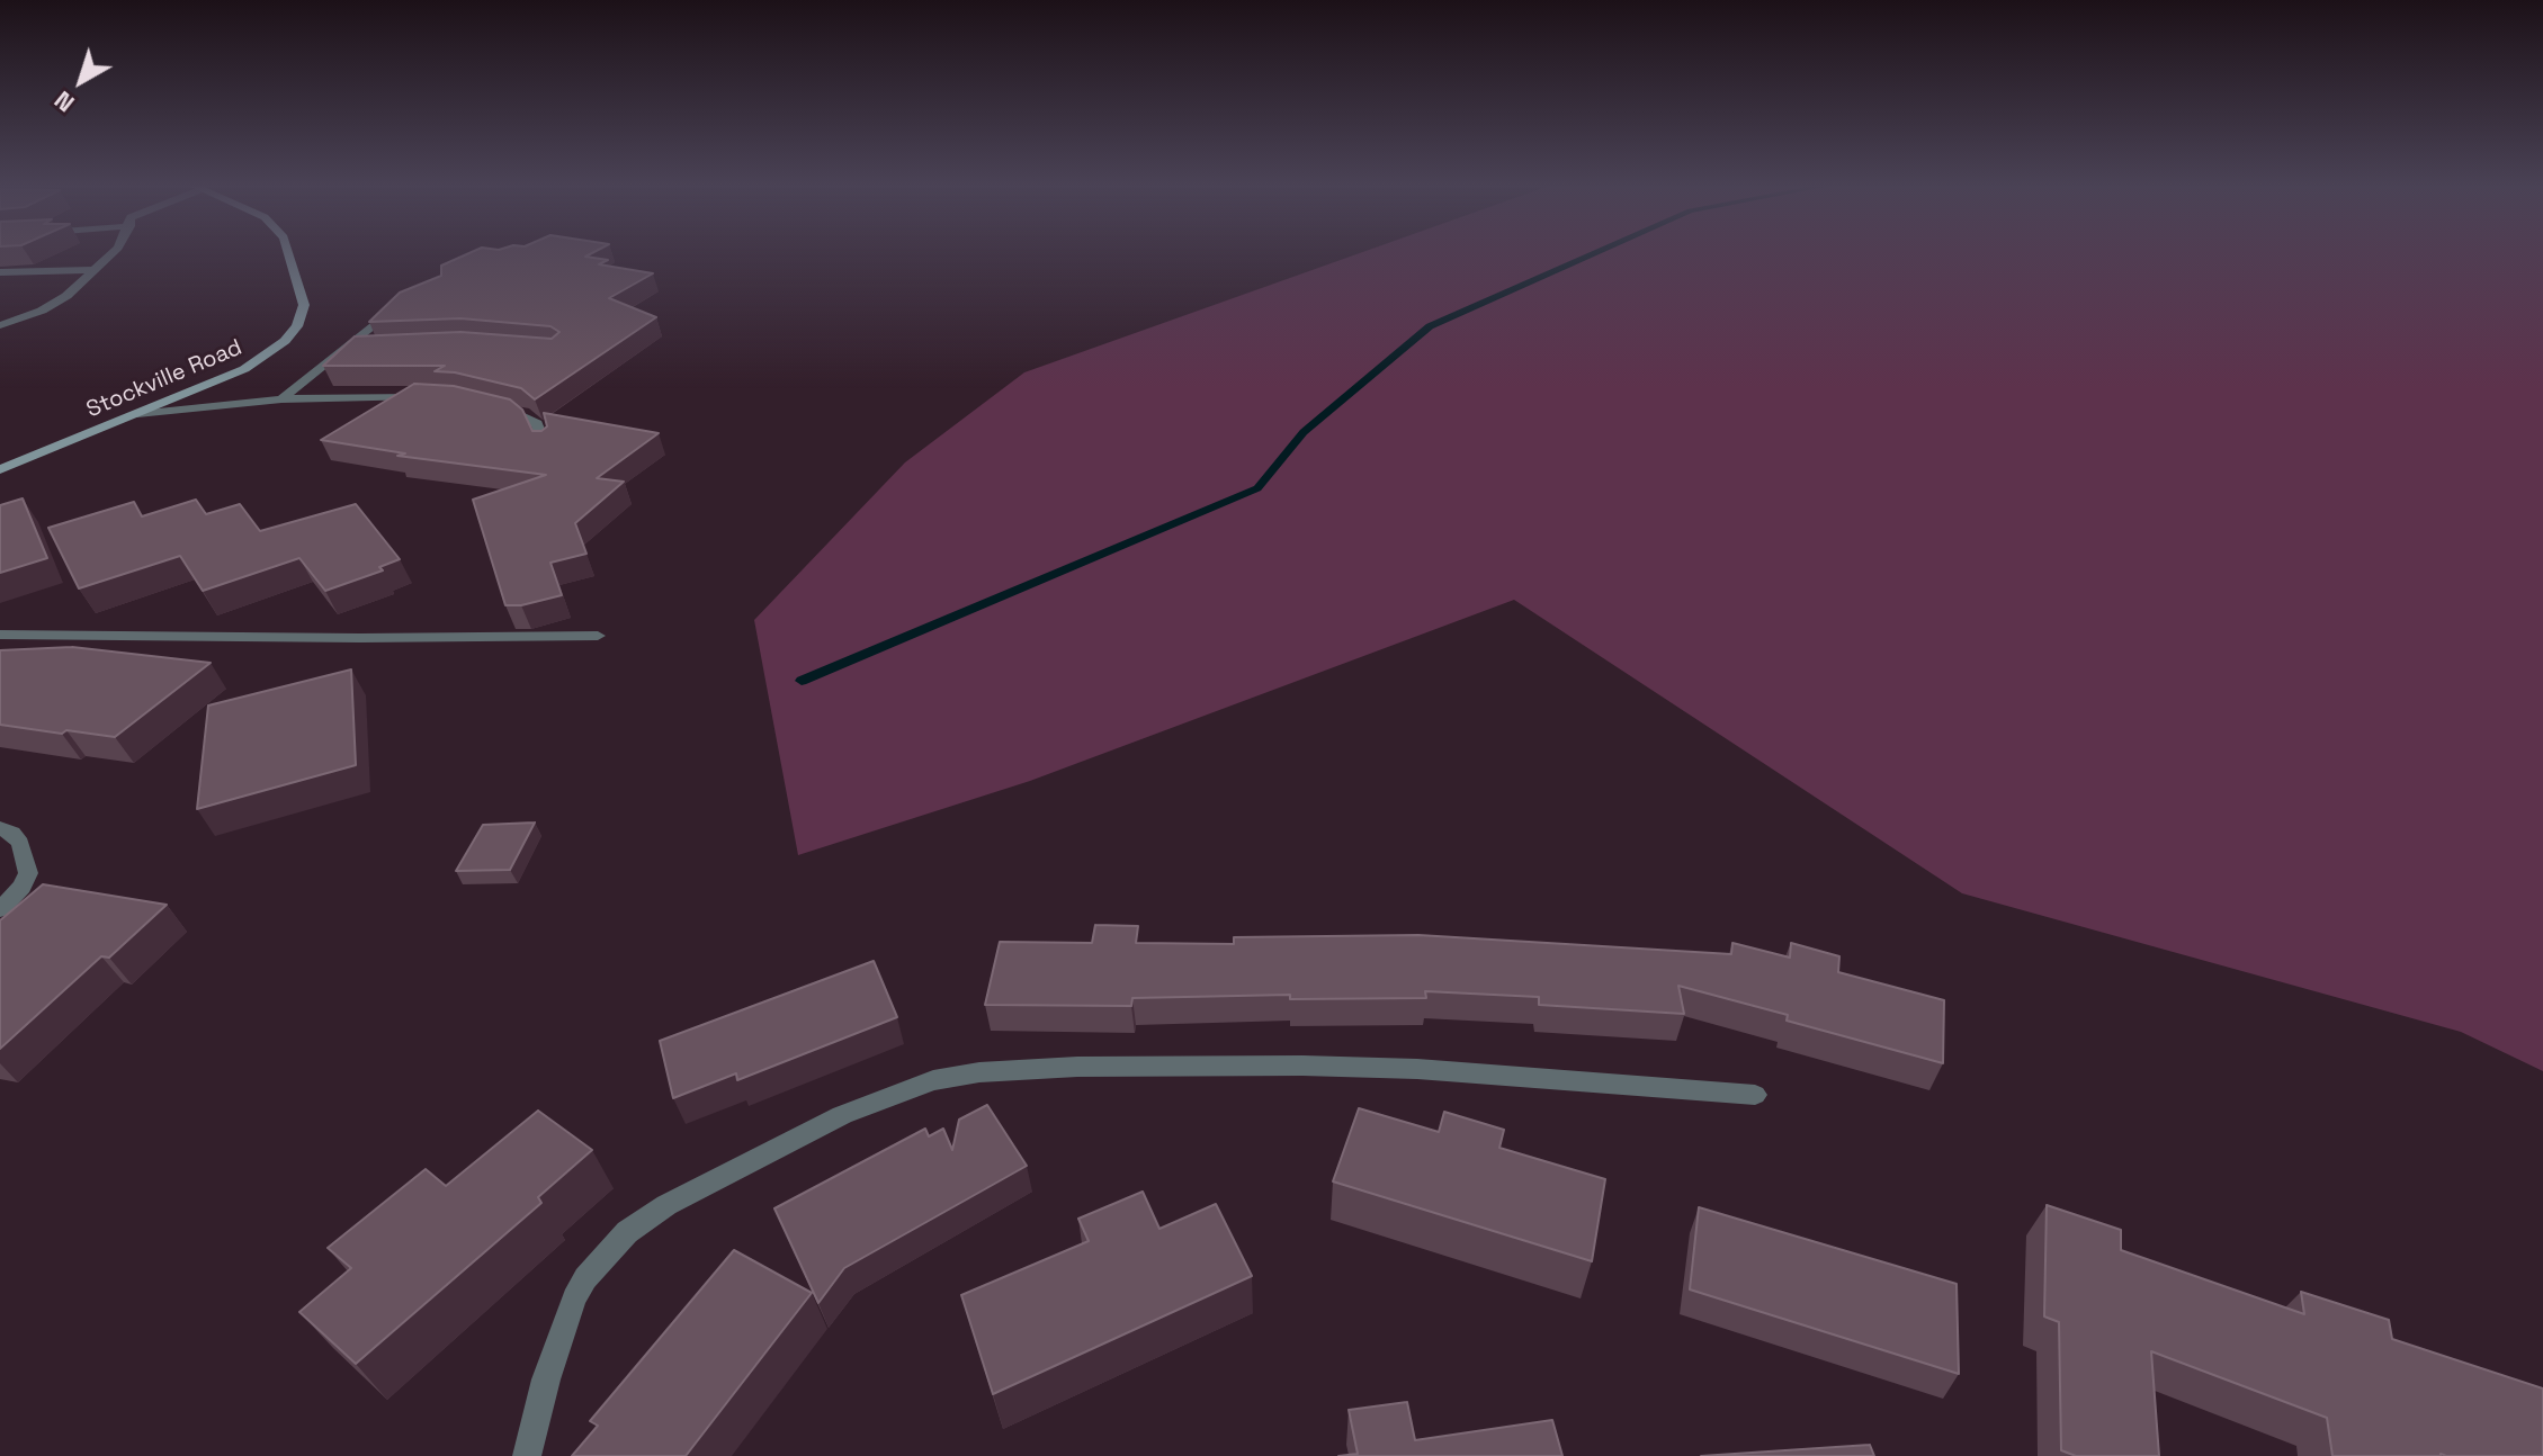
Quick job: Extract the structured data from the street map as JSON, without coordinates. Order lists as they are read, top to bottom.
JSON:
{
  "streets": {
    "street": ["Stockville Road"]
  },
  "north": "bottom left"
}
